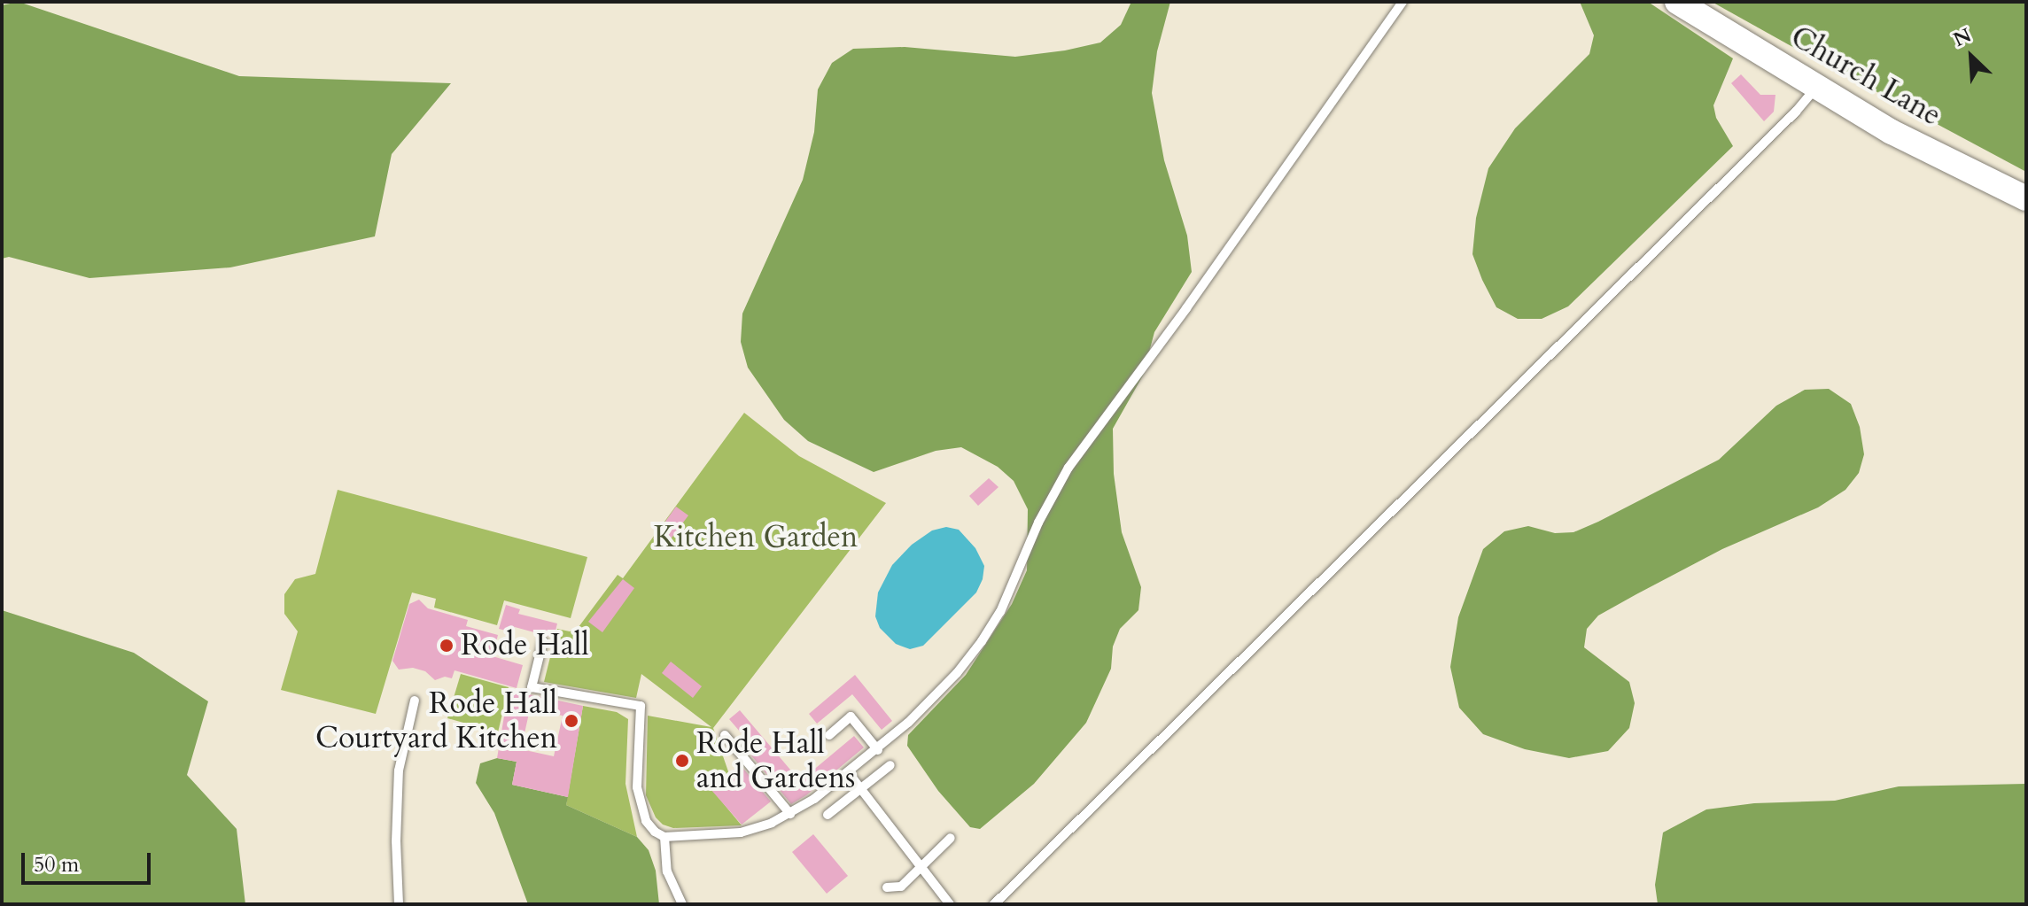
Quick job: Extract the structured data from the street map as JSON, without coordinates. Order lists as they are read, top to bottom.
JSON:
{
  "streets": {
    "street": ["Church Lane"]
  },
  "parks": ["Kitchen Garden"],
  "places": ["Rode Hall", "Rode Hall Courtyard Kitchen", "Rode Hall and Gardens"],
  "scale_bar": "50 m",
  "north": "top left"
}
